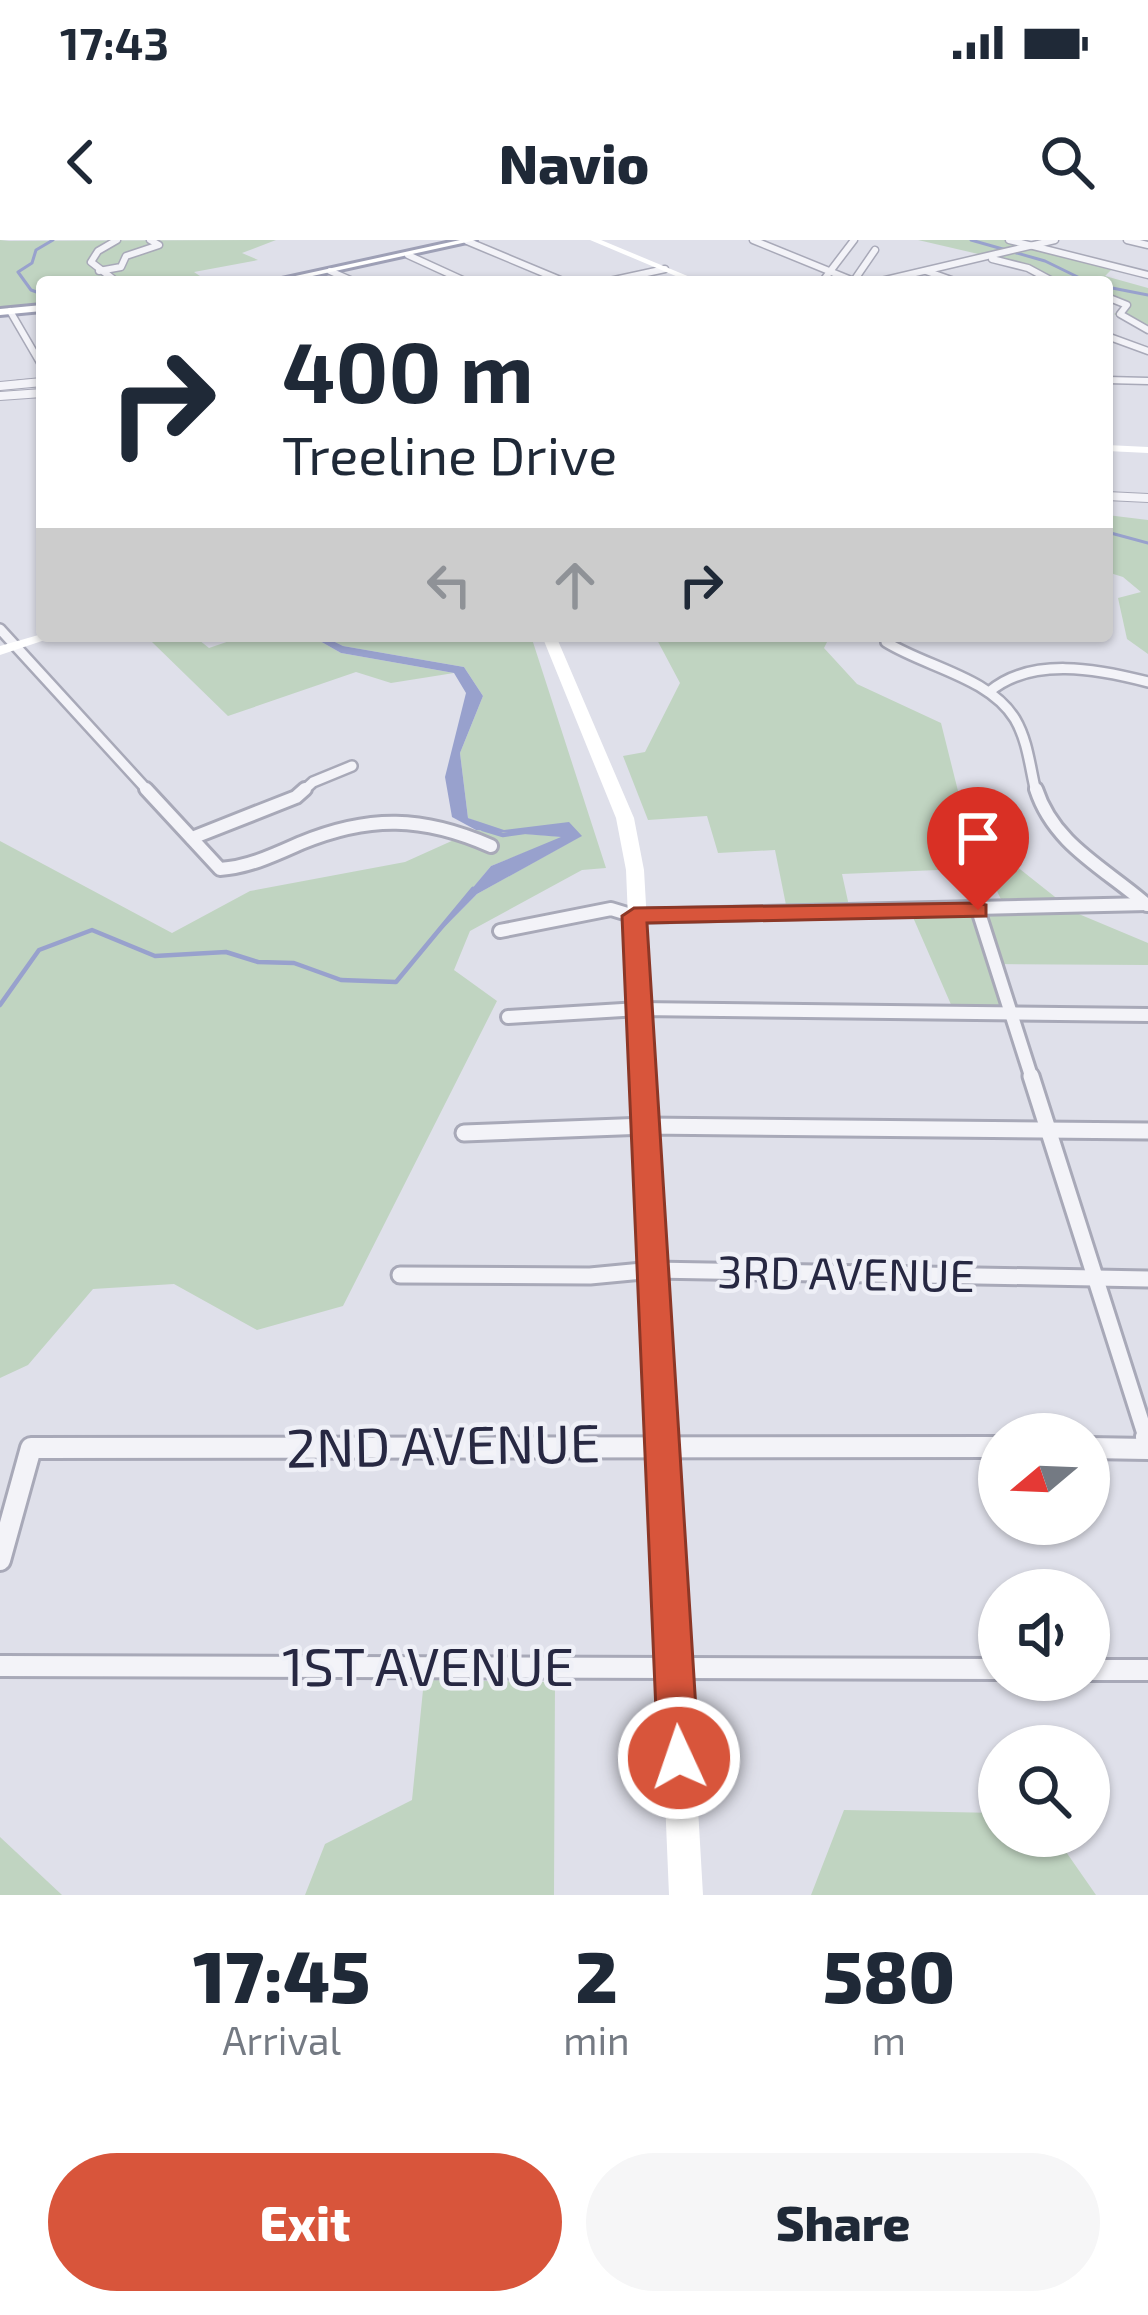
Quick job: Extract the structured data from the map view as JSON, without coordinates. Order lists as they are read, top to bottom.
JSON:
{
  "streets": {
    "street": ["3RD AVENUE", "2ND AVENUE", "1ST AVENUE"]
  },
  "north": "left",
  "page": {
    "status": "17:43",
    "header": "Navio",
    "turn": ["400 m", "Treeline Drive"],
    "eta": [
      "17:45",
      "Arrival",
      "2",
      "min",
      "580",
      "m"
    ],
    "buttons": ["Exit", "Share"]
  }
}
